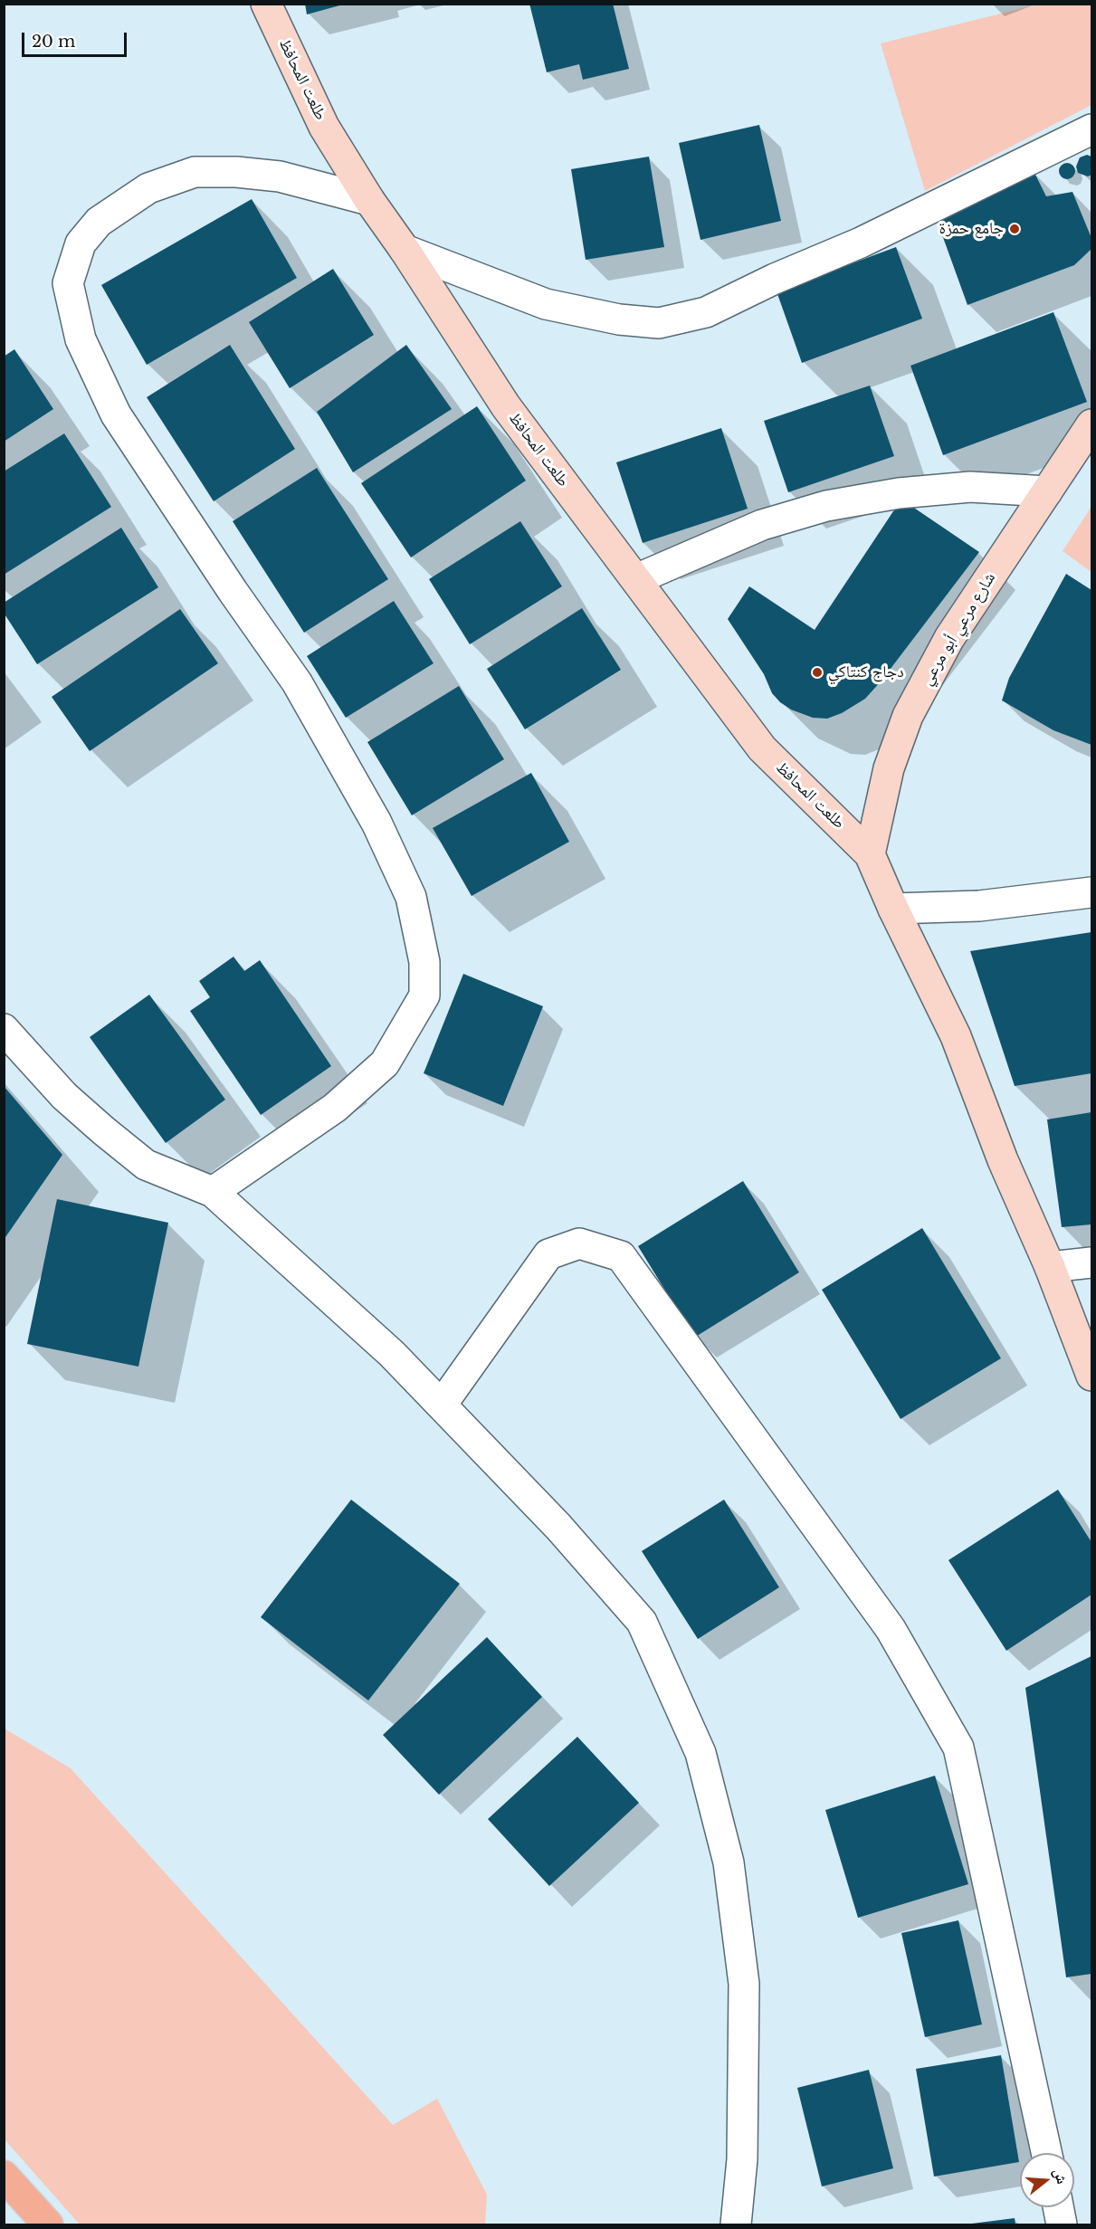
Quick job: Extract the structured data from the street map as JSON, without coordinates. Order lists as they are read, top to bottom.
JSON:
{
  "streets": {
    "main road": ["طلعت المحافظ", "شارع مرعي أبو مرعي"]
  },
  "crossings": [
    ["طلعت المحافظ", "شارع مرعي أبو مرعي"]
  ],
  "places": ["جامع حمزة", "دجاج كنتاكي"],
  "scale_bar": "20 m",
  "north": "right"
}
